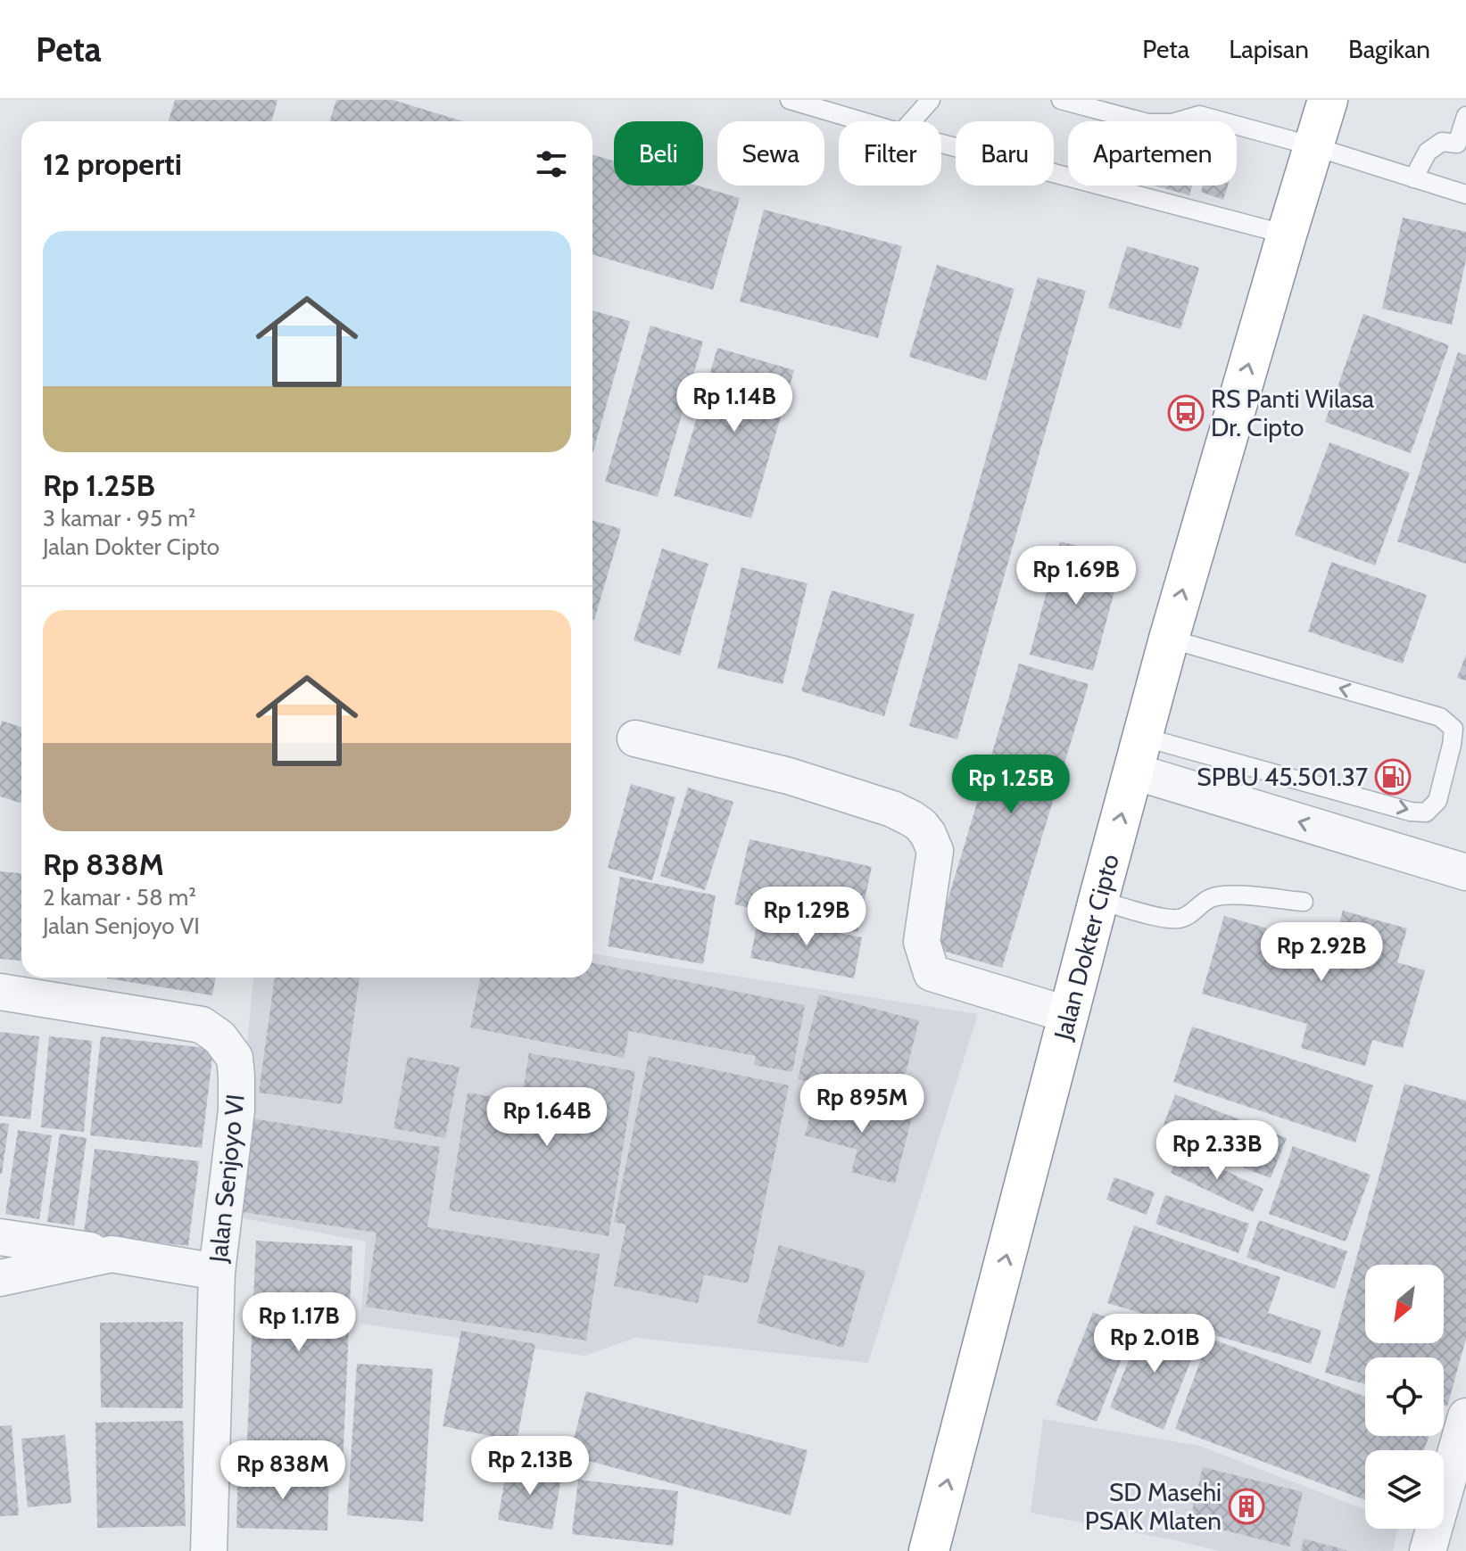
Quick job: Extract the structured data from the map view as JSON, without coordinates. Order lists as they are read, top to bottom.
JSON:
{
  "streets": {
    "highway": ["Jalan Dokter Cipto"],
    "street": ["Jalan Senjoyo VI"]
  },
  "one_way": ["Jalan Dokter Cipto"],
  "places": {
    "bus stop": ["RS Panti Wilasa Dr. Cipto"],
    "fuel station": ["SPBU 45.501.37"],
    "building": ["SD Masehi PSAK Mlaten"]
  },
  "north": "bottom left",
  "page": {
    "header": "Peta",
    "nav": ["Peta", "Lapisan", "Bagikan"],
    "chip": [
      "Beli",
      "Sewa",
      "Filter",
      "Baru",
      "Apartemen"
    ],
    "heading": "12 properti",
    "list": [
      {
        "name": "Rp 1.25B",
        "note": "3 kamar · 95 m² · Jalan Dokter Cipto"
      },
      {
        "name": "Rp 838M",
        "note": "2 kamar · 58 m² · Jalan Senjoyo VI"
      }
    ],
    "price": [
      "Rp 1.14B",
      "Rp 1.69B",
      "Rp 1.25B",
      "Rp 1.29B",
      "Rp 2.92B",
      "Rp 895M",
      "Rp 1.64B",
      "Rp 2.33B",
      "Rp 1.17B",
      "Rp 2.01B",
      "Rp 2.13B",
      "Rp 838M"
    ]
  }
}
